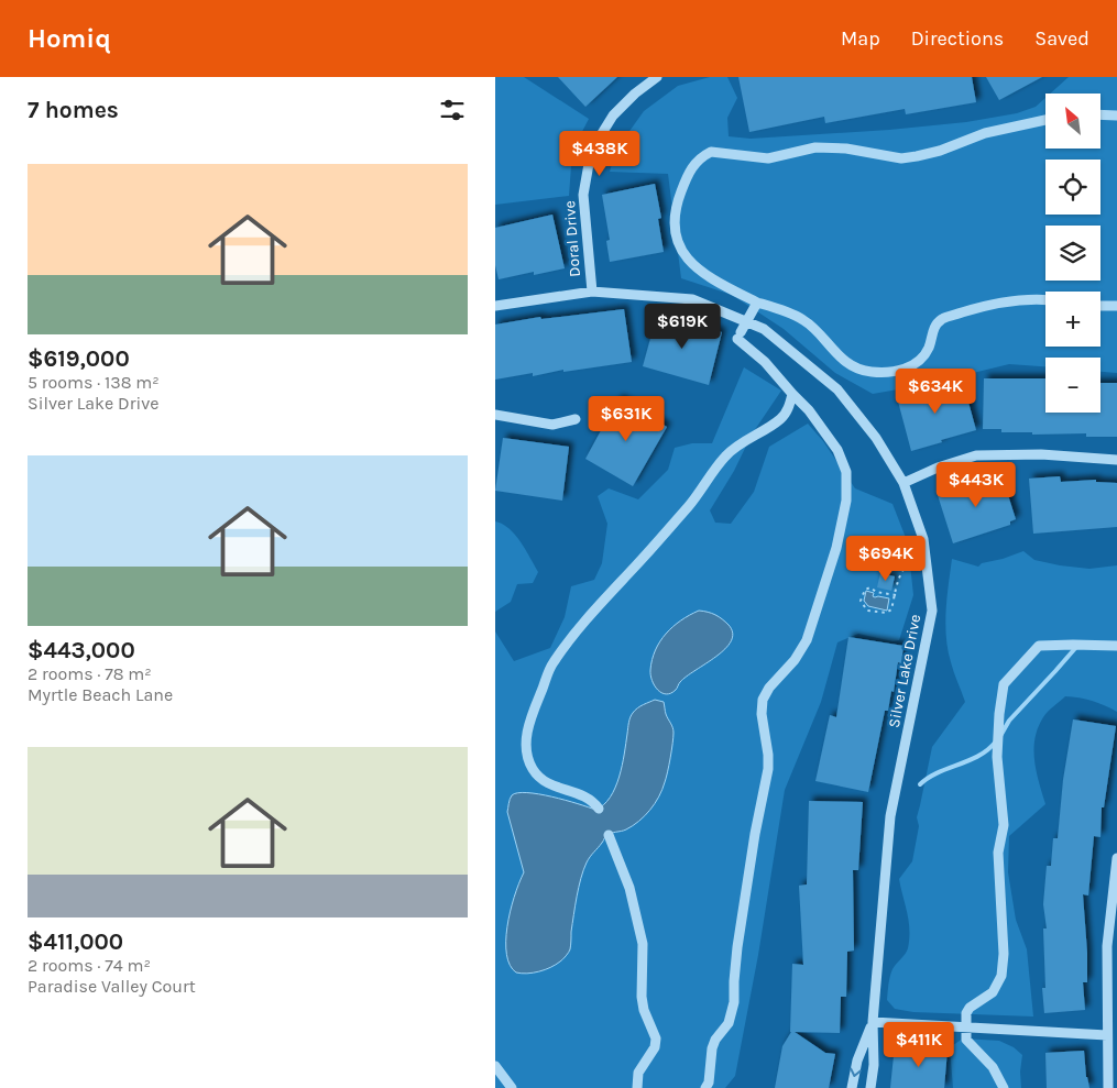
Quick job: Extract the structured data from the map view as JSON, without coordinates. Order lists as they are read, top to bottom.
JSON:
{
  "streets": {
    "street": ["Doral Drive", "Silver Lake Drive"]
  },
  "crossings": [
    ["Doral Drive", "Silver Lake Drive"]
  ],
  "north": "top left",
  "page": {
    "header": "Homiq",
    "nav": ["Map", "Directions", "Saved"],
    "heading": "7 homes",
    "map_buttons": ["+", "−"],
    "price": [
      "$438K",
      "$619K",
      "$634K",
      "$631K",
      "$443K",
      "$694K",
      "$411K"
    ],
    "list": [
      {
        "name": "$619,000",
        "note": "5 rooms · 138 m² · Silver Lake Drive"
      },
      {
        "name": "$443,000",
        "note": "2 rooms · 78 m² · Myrtle Beach Lane"
      },
      {
        "name": "$411,000",
        "note": "2 rooms · 74 m² · Paradise Valley Court"
      }
    ]
  }
}
